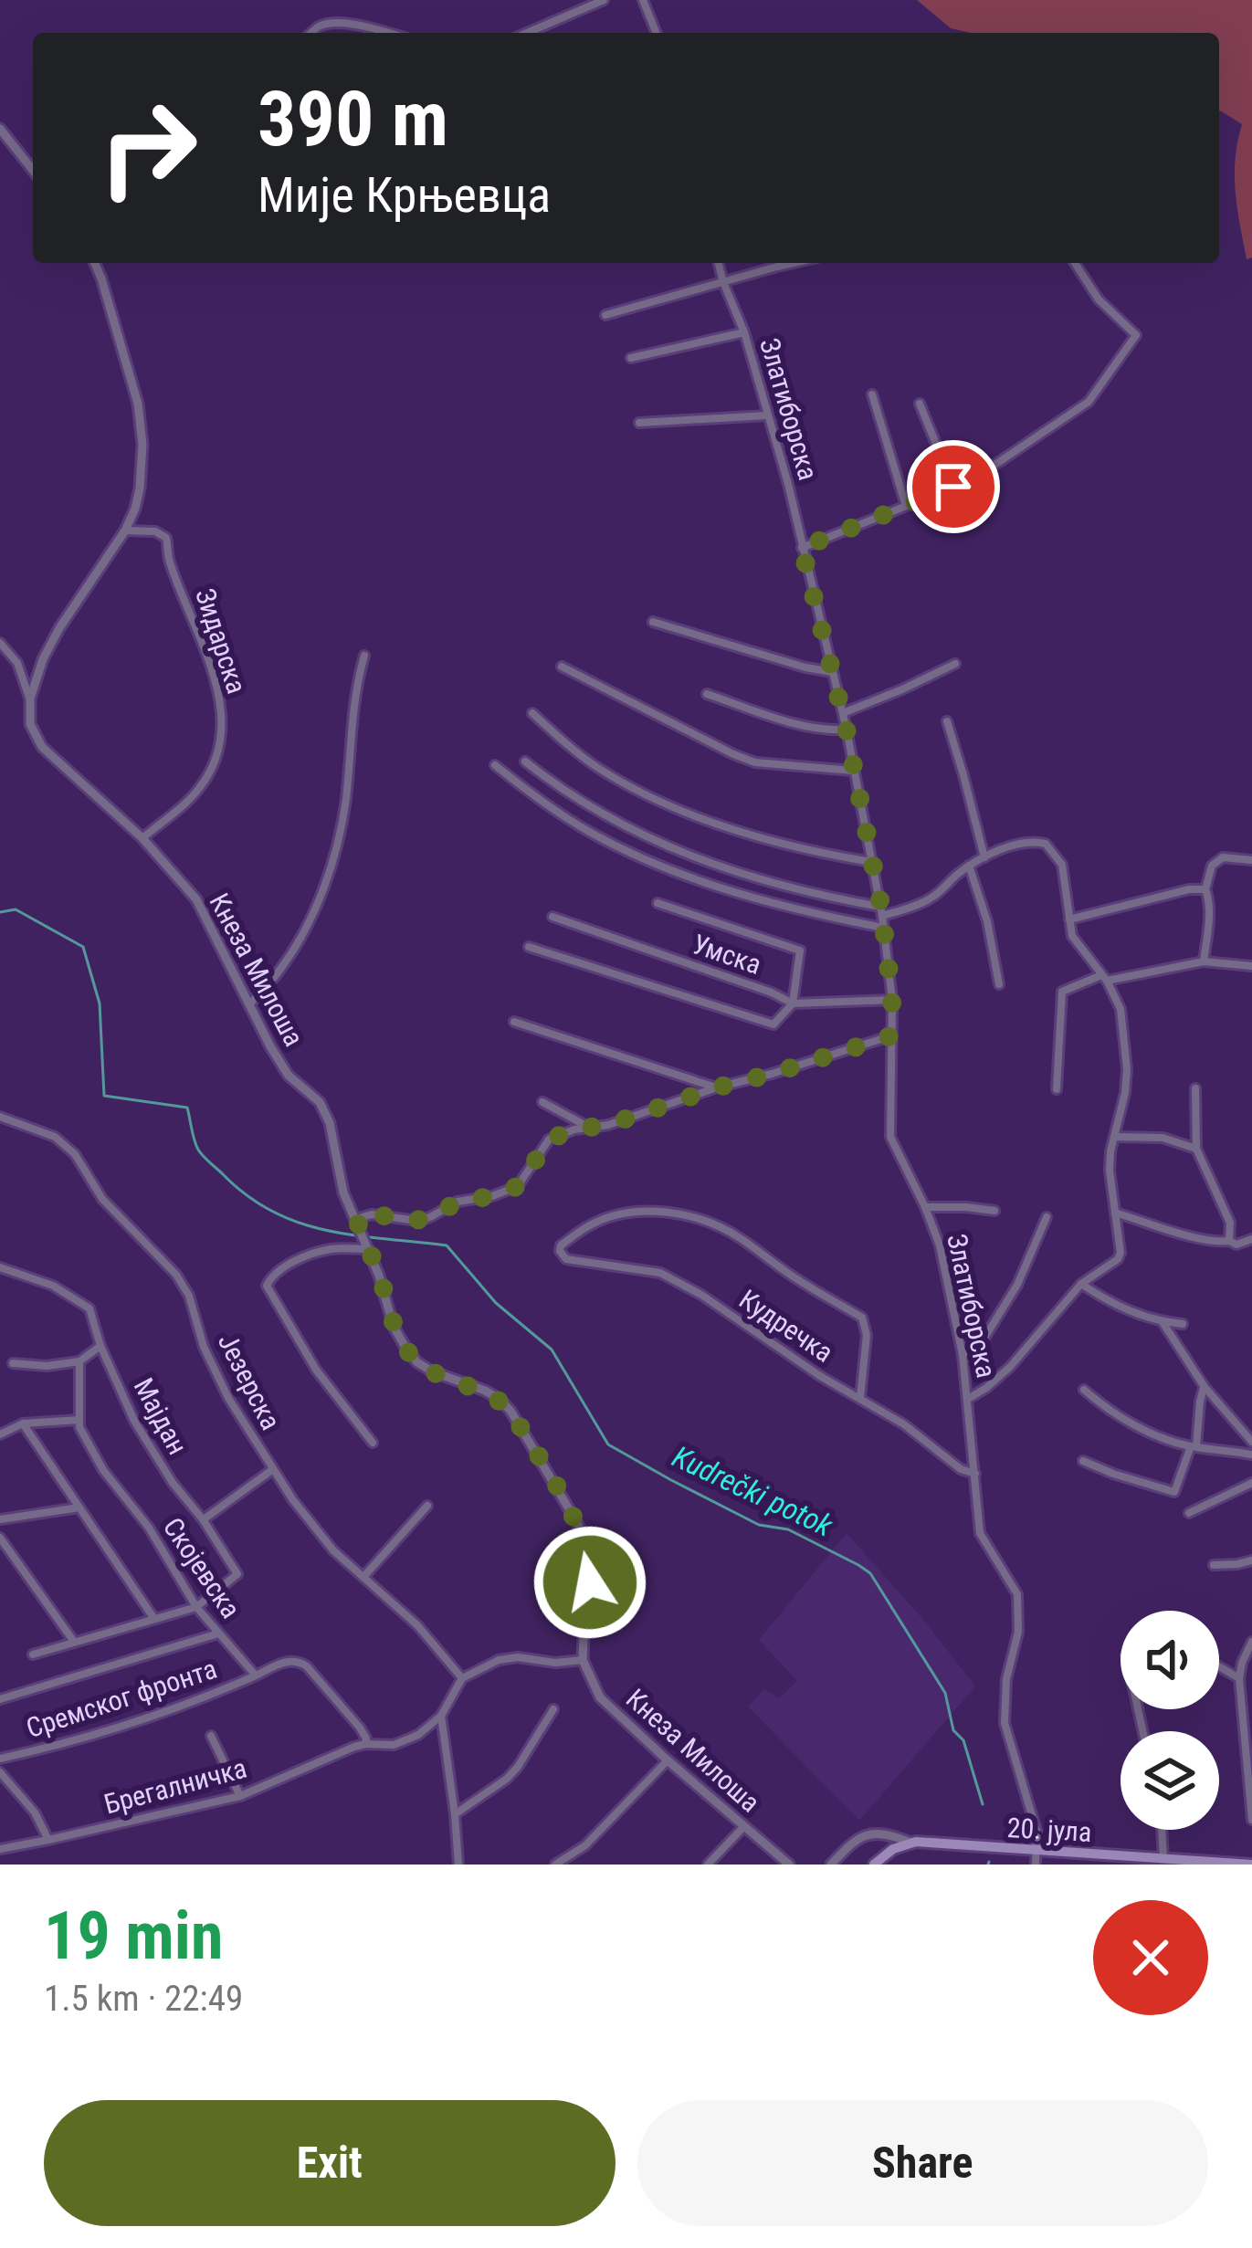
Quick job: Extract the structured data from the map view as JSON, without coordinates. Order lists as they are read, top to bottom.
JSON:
{
  "streets": {
    "main road": ["20. јула"],
    "street": [
      "Златиборска",
      "Зидарска",
      "Умска",
      "Кнеза Милоша",
      "Кудречка",
      "Језерска",
      "Мајдан",
      "Скојевска",
      "Сремског фронта",
      "Брегалничка"
    ]
  },
  "crossings": [
    ["Златиборска", "Умска"],
    ["Златиборска", "Кудречка"],
    ["Златиборска", "20. јула"],
    ["Зидарска", "Кнеза Милоша"],
    ["Језерска", "Брегалничка"],
    ["Мајдан", "Скојевска"],
    ["Скојевска", "Сремског фронта"]
  ],
  "water": ["Kudrečki potok"],
  "page": {
    "turn": ["390 m", "Мије Крњевца"],
    "heading": ["19 min", "1.5 km · 22:49"],
    "buttons": ["Exit", "Share"]
  }
}
